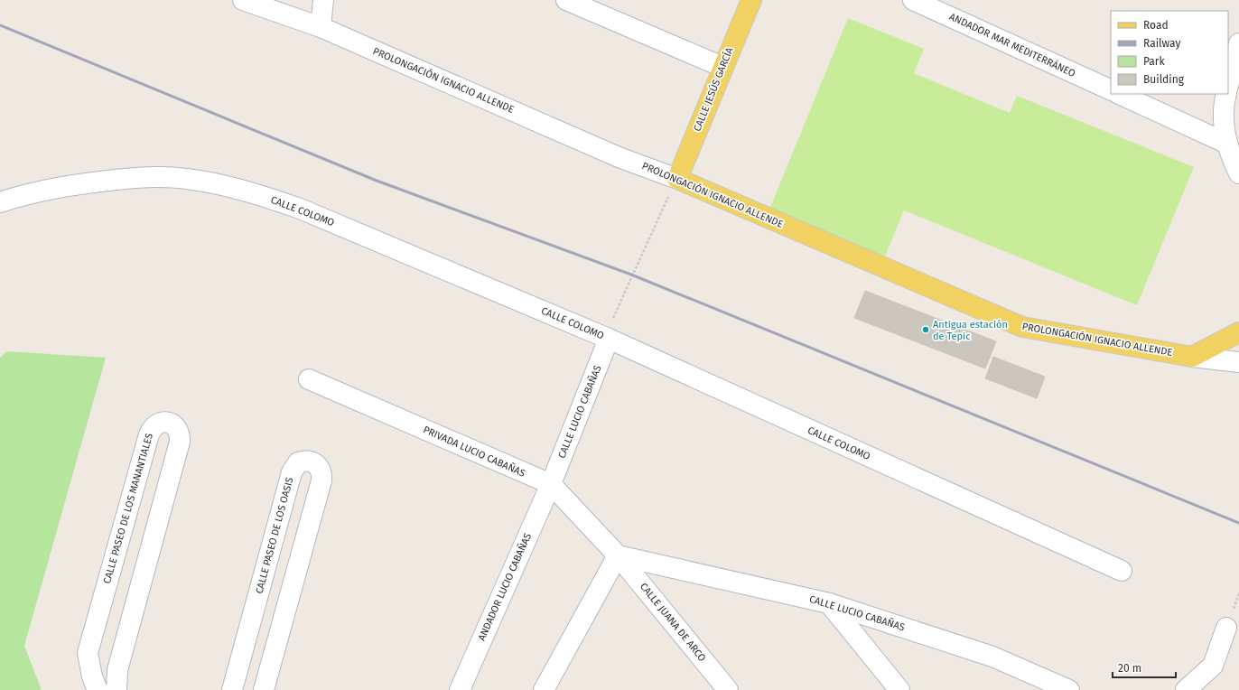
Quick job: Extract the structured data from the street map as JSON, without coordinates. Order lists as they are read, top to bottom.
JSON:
{
  "streets": {
    "main road": ["PROLONGACIÓN IGNACIO ALLENDE", "CALLE JESÚS GARCÍA"],
    "street": [
      "ANDADOR MAR MEDITERRÁNEO",
      "CALLE COLOMO",
      "CALLE LUCIO CABAÑAS",
      "PRIVADA LUCIO CABAÑAS",
      "CALLE PASEO DE LOS MANANTIALES",
      "CALLE PASEO DE LOS OASIS",
      "ANDADOR LUCIO CABAÑAS",
      "CALLE JUANA DE ARCO"
    ]
  },
  "crossings": [
    ["PROLONGACIÓN IGNACIO ALLENDE", "CALLE JESÚS GARCÍA"],
    ["CALLE COLOMO", "CALLE LUCIO CABAÑAS"],
    ["CALLE LUCIO CABAÑAS", "PRIVADA LUCIO CABAÑAS"],
    ["CALLE LUCIO CABAÑAS", "ANDADOR LUCIO CABAÑAS"],
    ["CALLE LUCIO CABAÑAS", "CALLE JUANA DE ARCO"],
    ["PRIVADA LUCIO CABAÑAS", "ANDADOR LUCIO CABAÑAS"],
    ["PRIVADA LUCIO CABAÑAS", "CALLE JUANA DE ARCO"]
  ],
  "places": ["Antigua estación de Tepic"],
  "legend": [
    "Road",
    "Railway",
    "Park",
    "Building"
  ],
  "scale_bar": "20 m"
}
